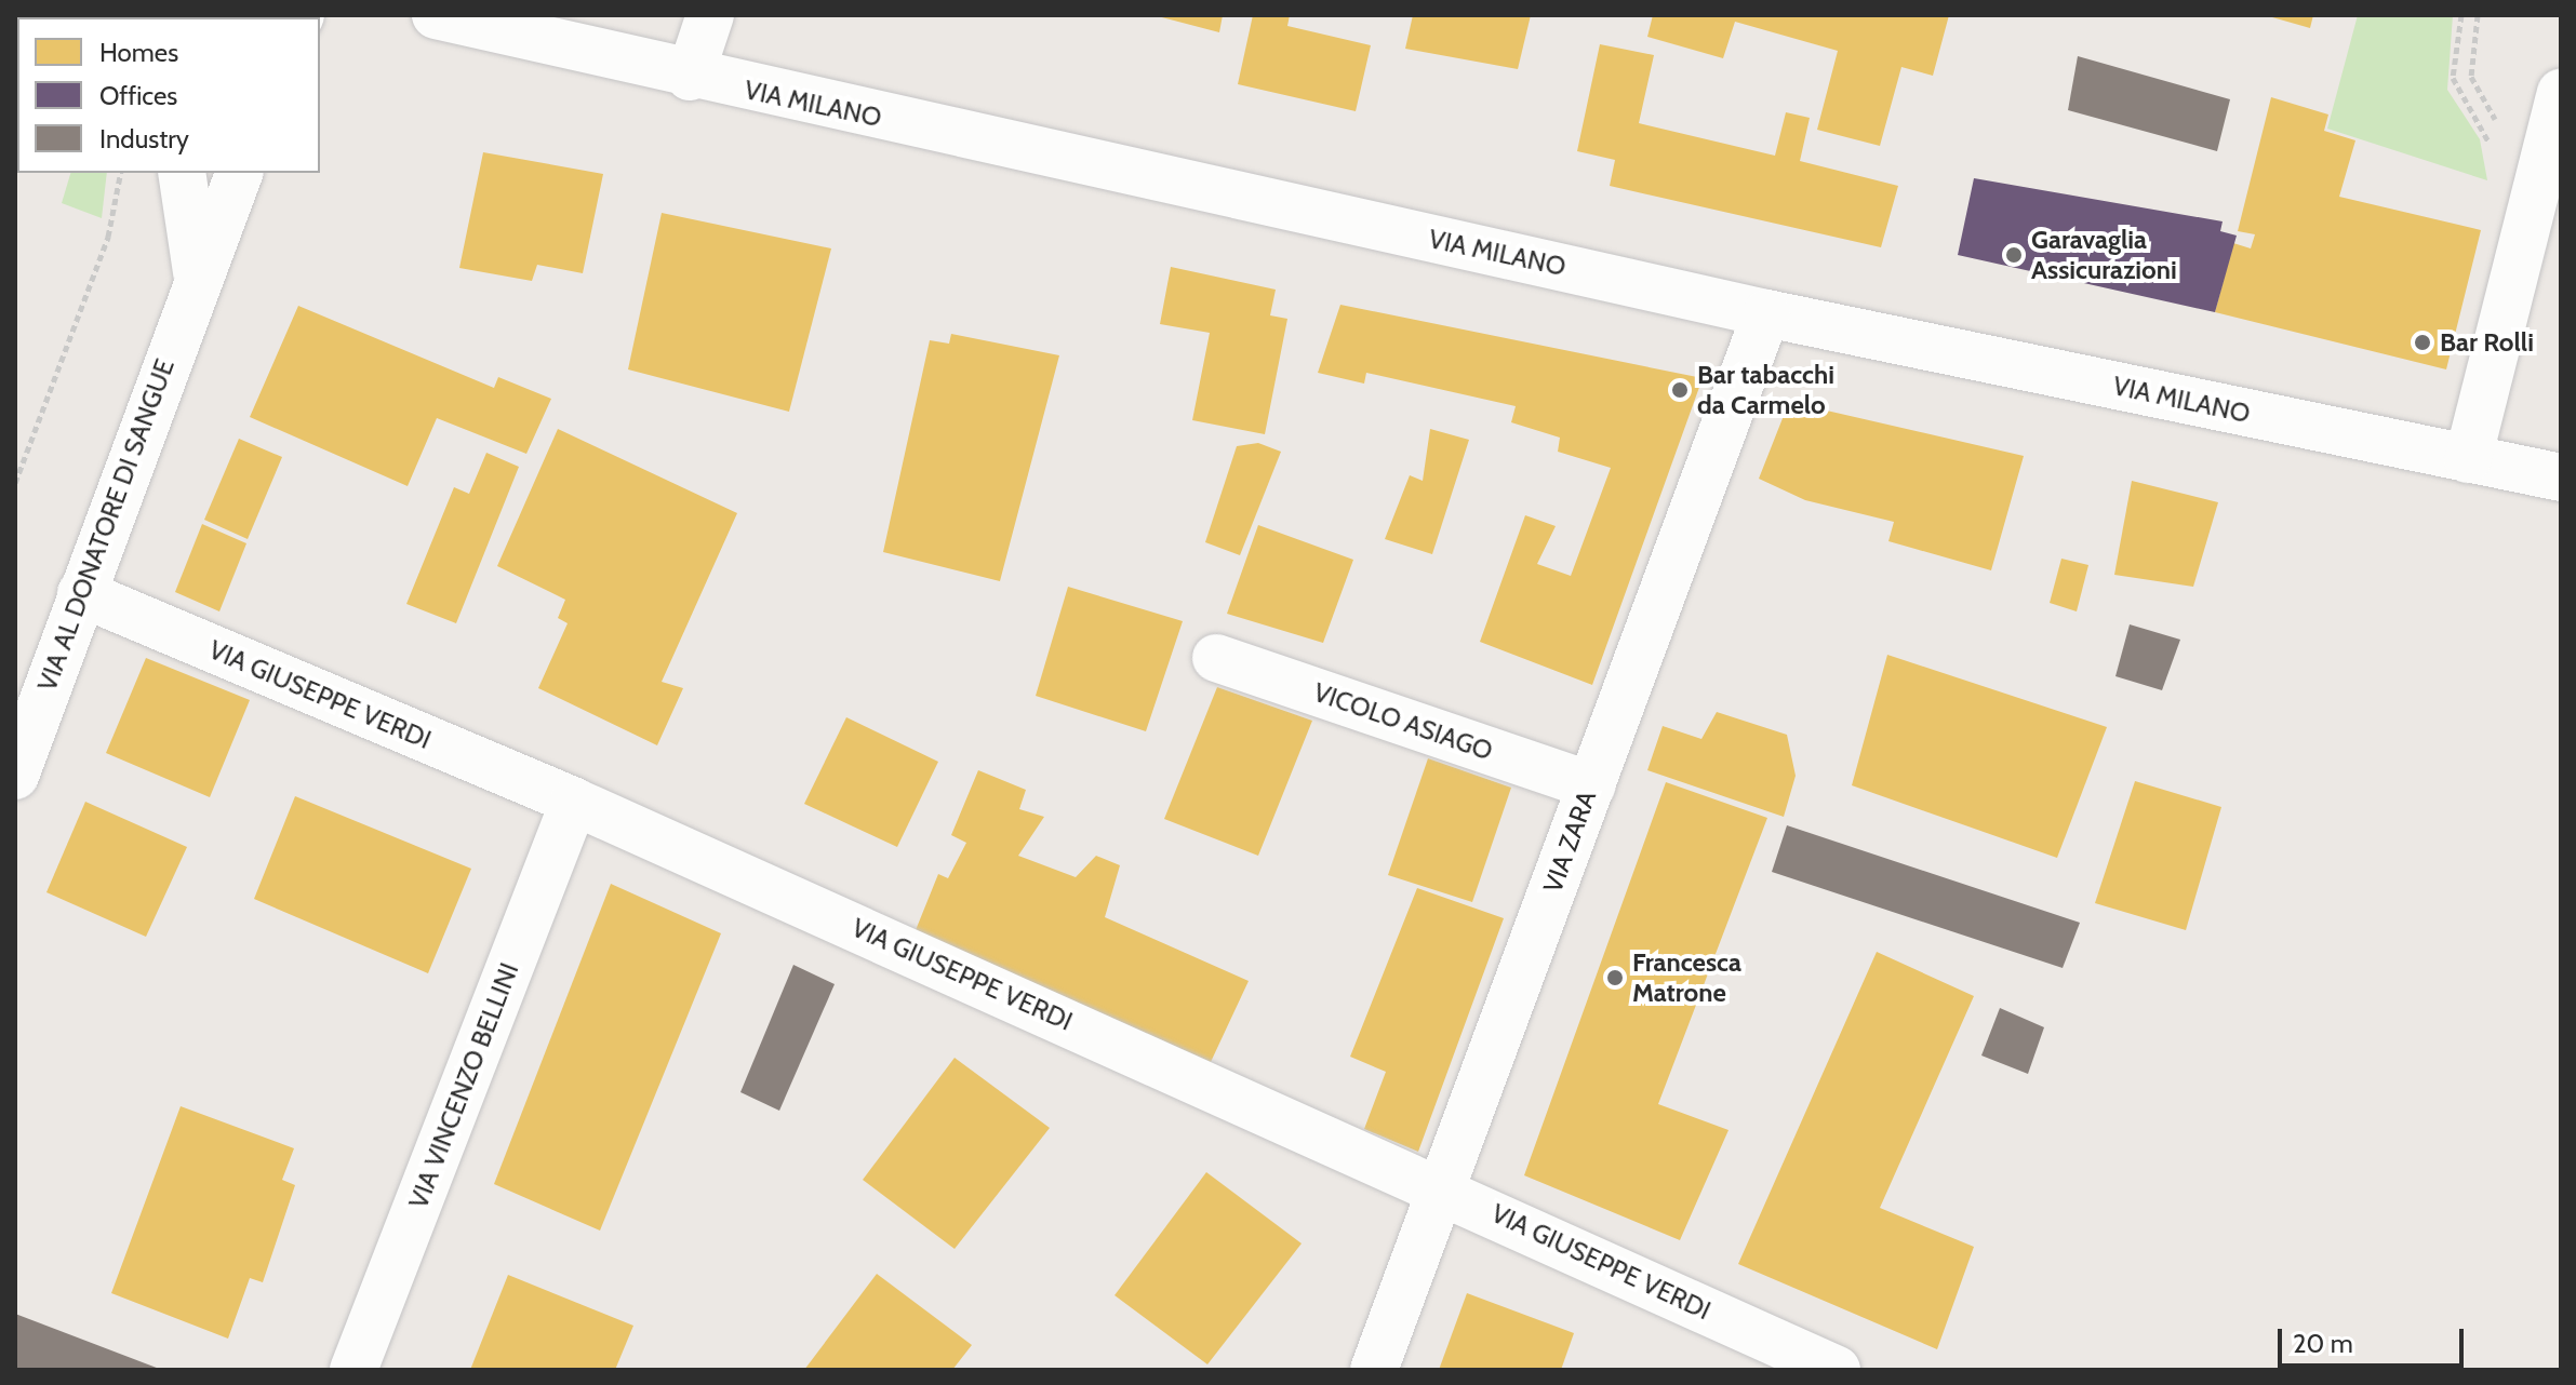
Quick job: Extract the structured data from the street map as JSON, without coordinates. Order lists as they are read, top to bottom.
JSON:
{
  "streets": {
    "street": [
      "VIA MILANO",
      "VIA AL DONATORE DI SANGUE",
      "VIA GIUSEPPE VERDI",
      "VICOLO ASIAGO",
      "VIA ZARA",
      "VIA VINCENZO BELLINI"
    ]
  },
  "crossings": [
    ["VIA MILANO", "VIA ZARA"],
    ["VIA AL DONATORE DI SANGUE", "VIA GIUSEPPE VERDI"],
    ["VIA GIUSEPPE VERDI", "VIA ZARA"],
    ["VIA GIUSEPPE VERDI", "VIA VINCENZO BELLINI"],
    ["VICOLO ASIAGO", "VIA ZARA"]
  ],
  "places": [
    "Garavaglia Assicurazioni",
    "Bar Rolli",
    "Bar tabacchi da Carmelo",
    "Francesca Matrone"
  ],
  "legend": ["Homes", "Offices", "Industry"],
  "scale_bar": "20 m"
}
